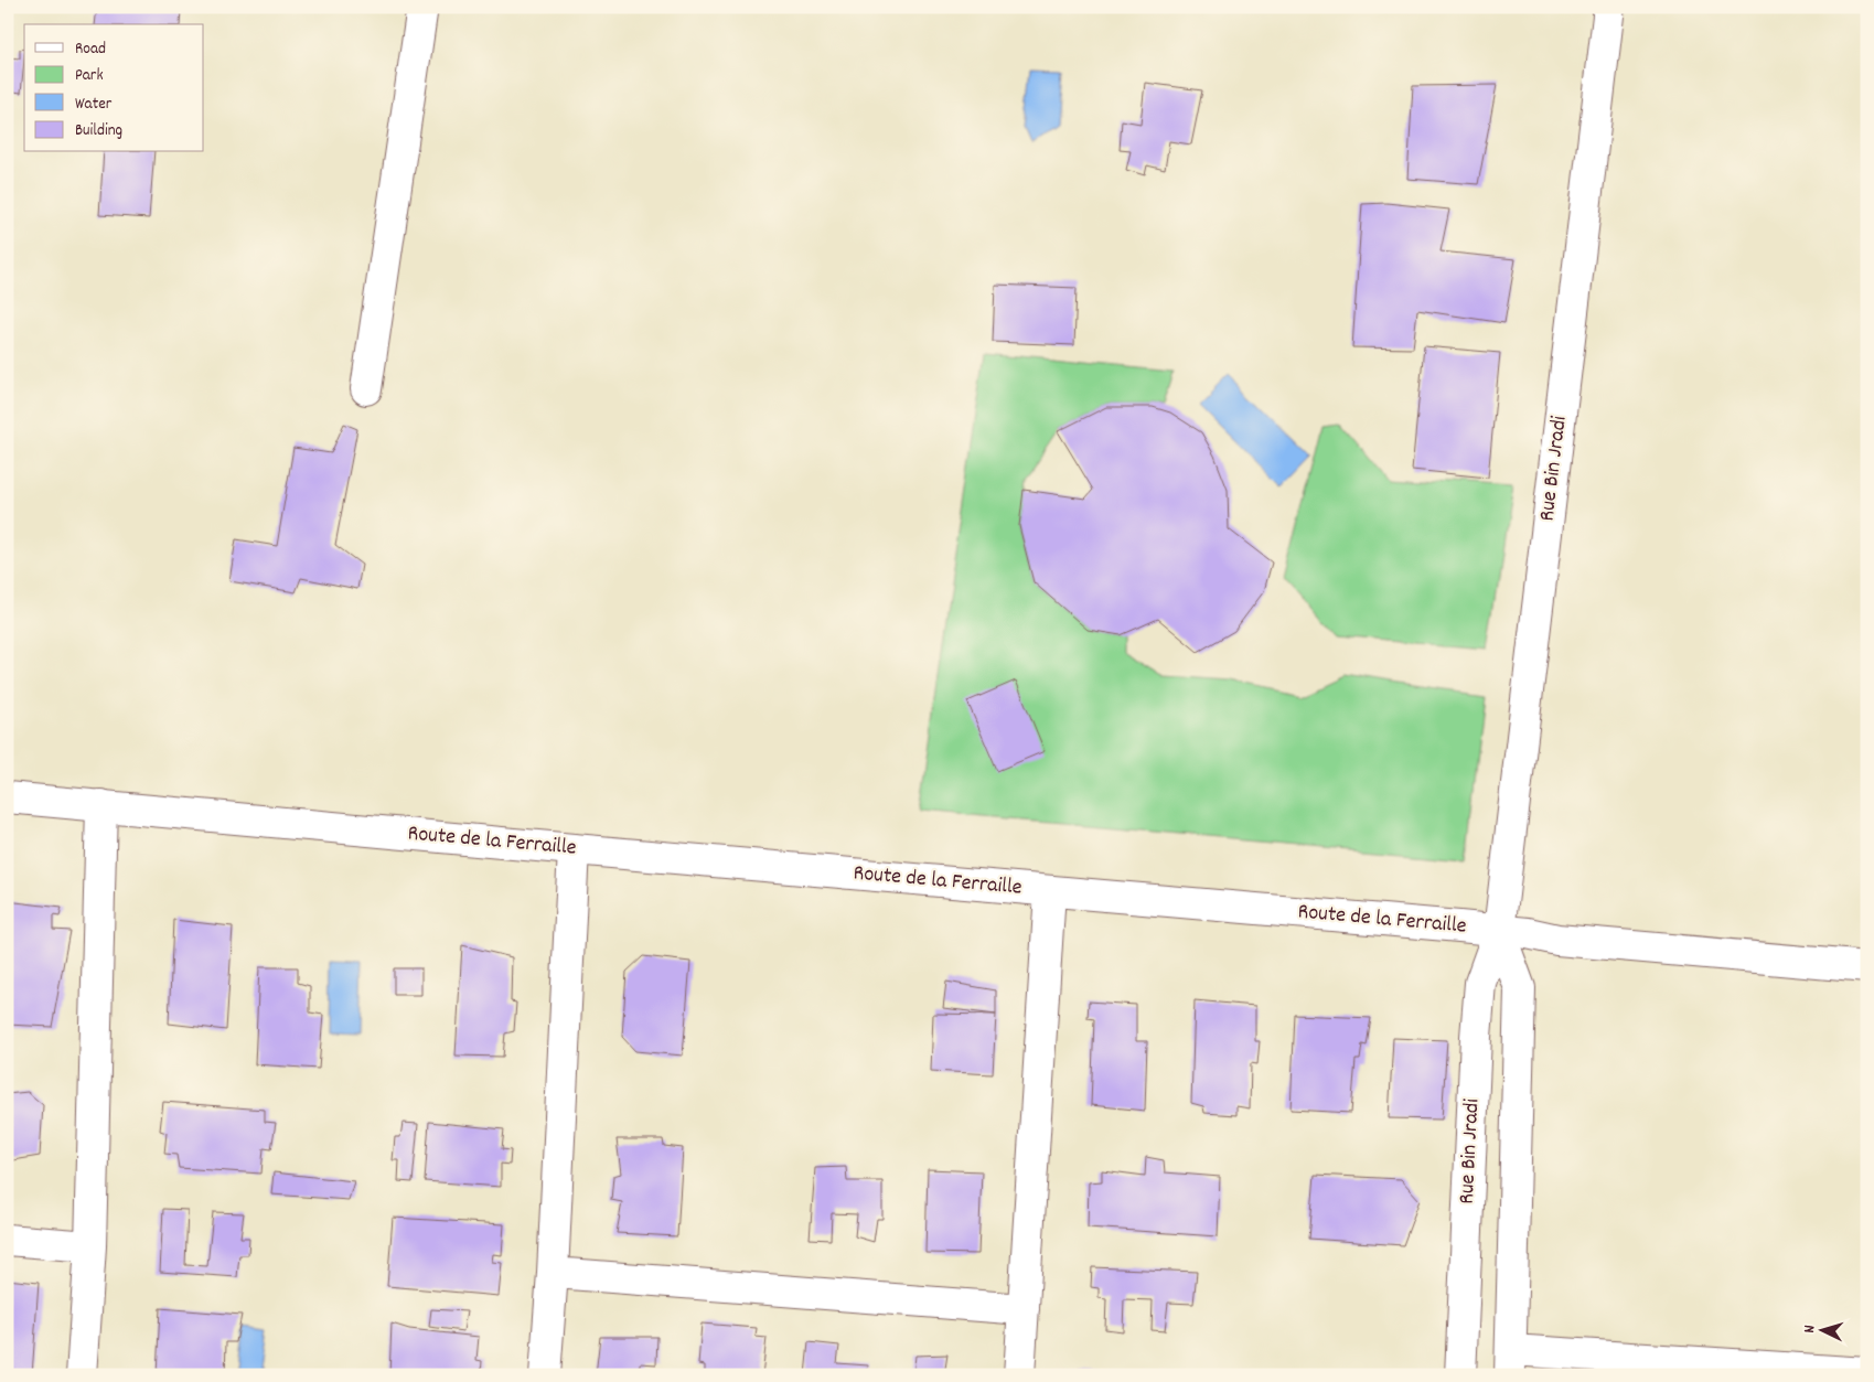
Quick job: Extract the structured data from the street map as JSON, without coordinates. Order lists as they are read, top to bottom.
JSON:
{
  "streets": {
    "street": ["Rue Bin Jradi", "Route de la Ferraille"]
  },
  "crossings": [
    ["Rue Bin Jradi", "Route de la Ferraille"]
  ],
  "legend": [
    "Road",
    "Park",
    "Water",
    "Building"
  ],
  "north": "left"
}
